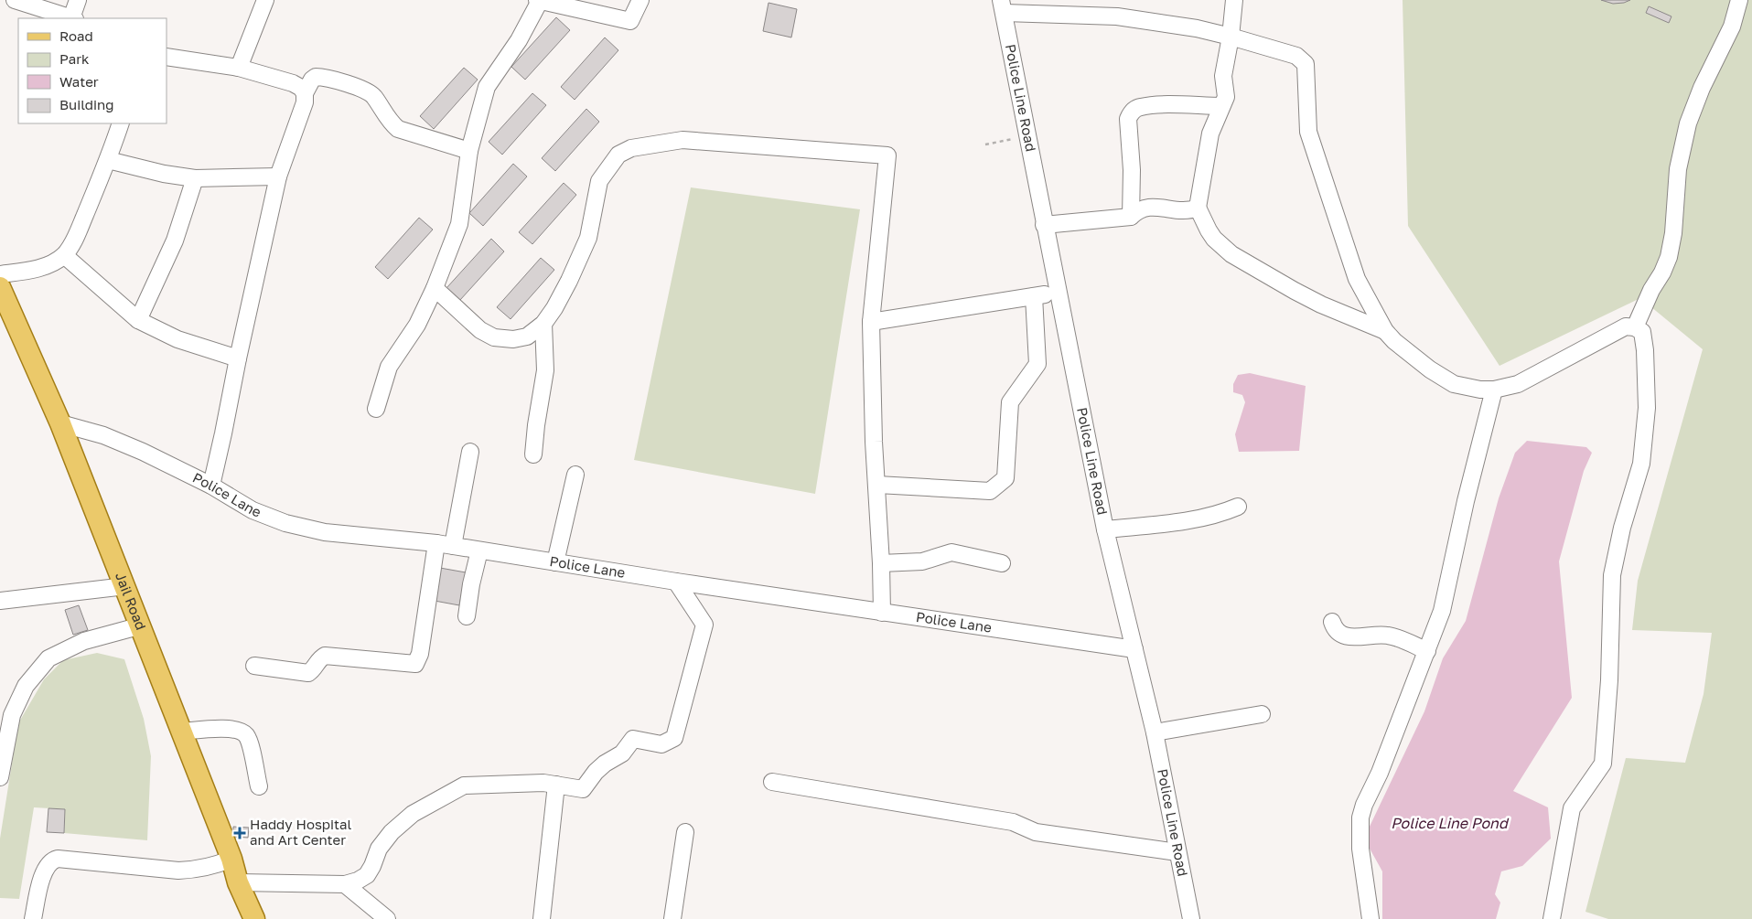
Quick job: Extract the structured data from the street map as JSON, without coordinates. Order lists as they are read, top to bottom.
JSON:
{
  "streets": {
    "main road": ["Jail Road"],
    "street": ["Police Line Road", "Police Lane"]
  },
  "crossings": [
    ["Police Line Road", "Police Lane"],
    ["Police Lane", "Jail Road"]
  ],
  "water": ["Police Line Pond"],
  "places": {
    "health": ["Haddy Hospital and Art Center"]
  },
  "legend": [
    "Road",
    "Park",
    "Water",
    "Building"
  ]
}
